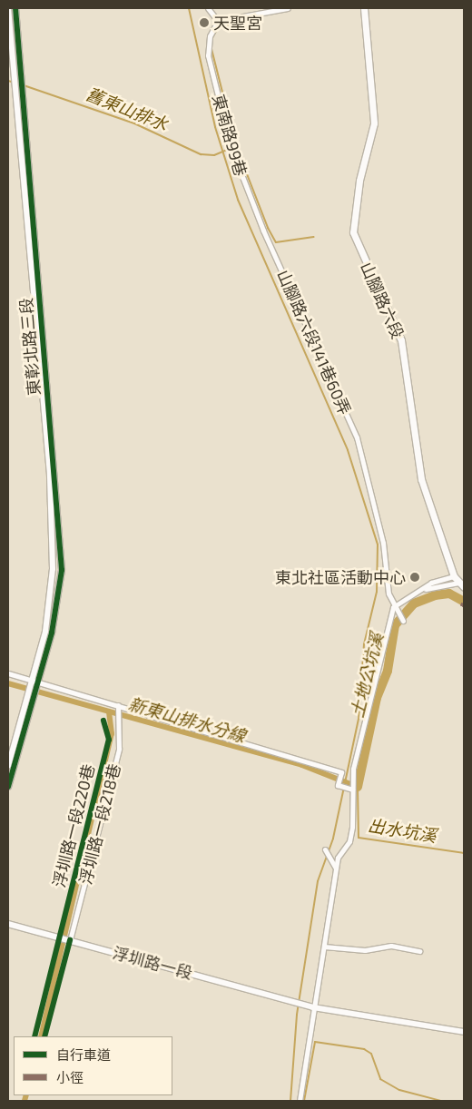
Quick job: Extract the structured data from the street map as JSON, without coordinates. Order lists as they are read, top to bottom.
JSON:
{
  "streets": {
    "main road": ["山腳路六段"],
    "street": [
      "東南路99巷",
      "山腳路六段141巷60弄",
      "東彰北路三段",
      "浮圳路一段218巷",
      "浮圳路一段"
    ],
    "cycle path": ["浮圳路一段220巷"]
  },
  "crossings": [
    ["東南路99巷", "山腳路六段141巷60弄"],
    ["浮圳路一段218巷", "浮圳路一段"]
  ],
  "water": [
    "舊東山排水",
    "土地公坑溪",
    "新東山排水分線",
    "出水坑溪"
  ],
  "places": ["天聖宮", "東北社區活動中心"],
  "legend": ["自行車道", "小徑"]
}
